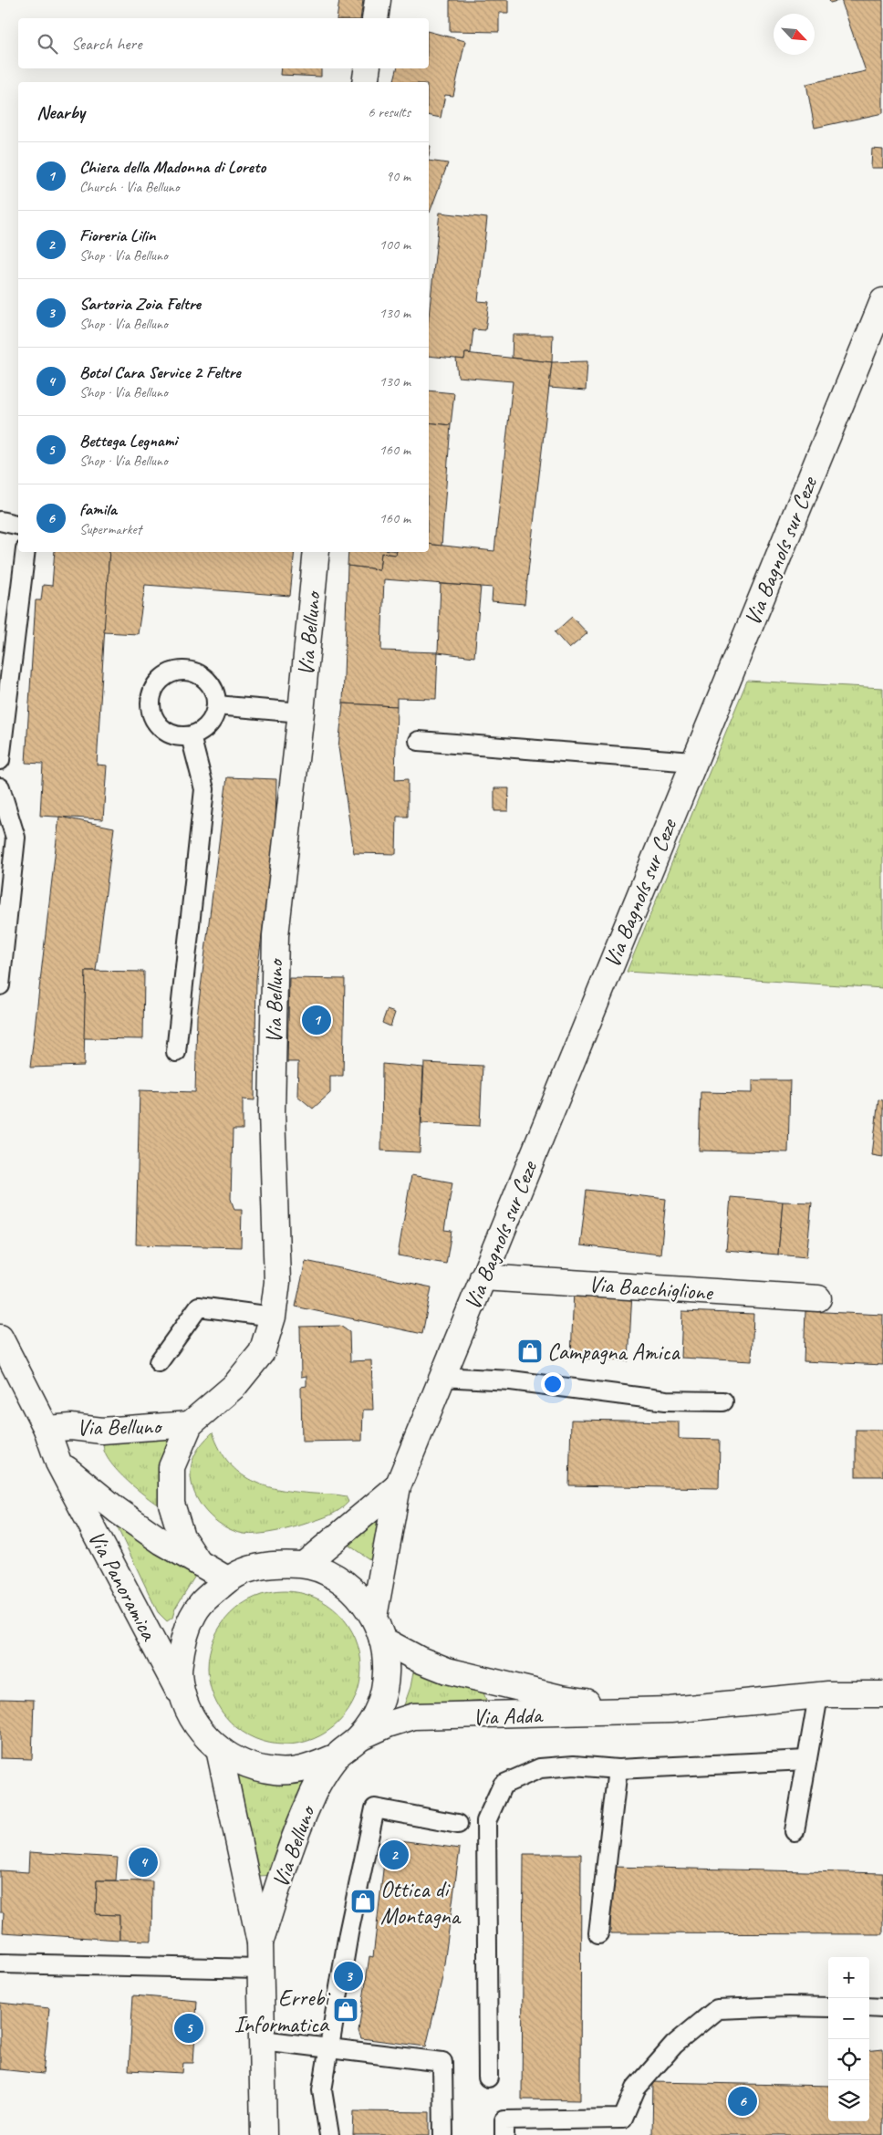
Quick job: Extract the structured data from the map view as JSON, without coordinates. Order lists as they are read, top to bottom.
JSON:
{
  "streets": {
    "main road": [
      "Via Bagnols sur Ceze",
      "Via Belluno",
      "Via Bacchiglione",
      "Via Panoramica",
      "Via Adda"
    ]
  },
  "crossings": [
    ["Via Bagnols sur Ceze", "Via Belluno"],
    ["Via Bagnols sur Ceze", "Via Bacchiglione"],
    ["Via Bagnols sur Ceze", "Via Adda"],
    ["Via Belluno", "Via Panoramica"],
    ["Via Belluno", "Via Adda"]
  ],
  "places": {
    "shop": ["Campagna Amica", "Ottica di Montagna", "Errebi Informatica"]
  },
  "north": "bottom right",
  "page": {
    "search": "Search here",
    "heading": ["Nearby", "6 results"],
    "list": [
      {
        "mark": "1",
        "name": "Chiesa della Madonna di Loreto",
        "note": "Church · Via Belluno",
        "value": "90 m"
      },
      {
        "mark": "2",
        "name": "Fioreria Lilin",
        "note": "Shop · Via Belluno",
        "value": "100 m"
      },
      {
        "mark": "3",
        "name": "Sartoria Zoia Feltre",
        "note": "Shop · Via Belluno",
        "value": "130 m"
      },
      {
        "mark": "4",
        "name": "Botol Cara Service 2 Feltre",
        "note": "Shop · Via Belluno",
        "value": "130 m"
      },
      {
        "mark": "5",
        "name": "Bettega Legnami",
        "note": "Shop · Via Belluno",
        "value": "160 m"
      },
      {
        "mark": "6",
        "name": "famila",
        "note": "Supermarket",
        "value": "160 m"
      }
    ],
    "pins": [
      "1",
      "2",
      "4",
      "3",
      "5",
      "6"
    ],
    "map_buttons": ["+", "−"]
  }
}
